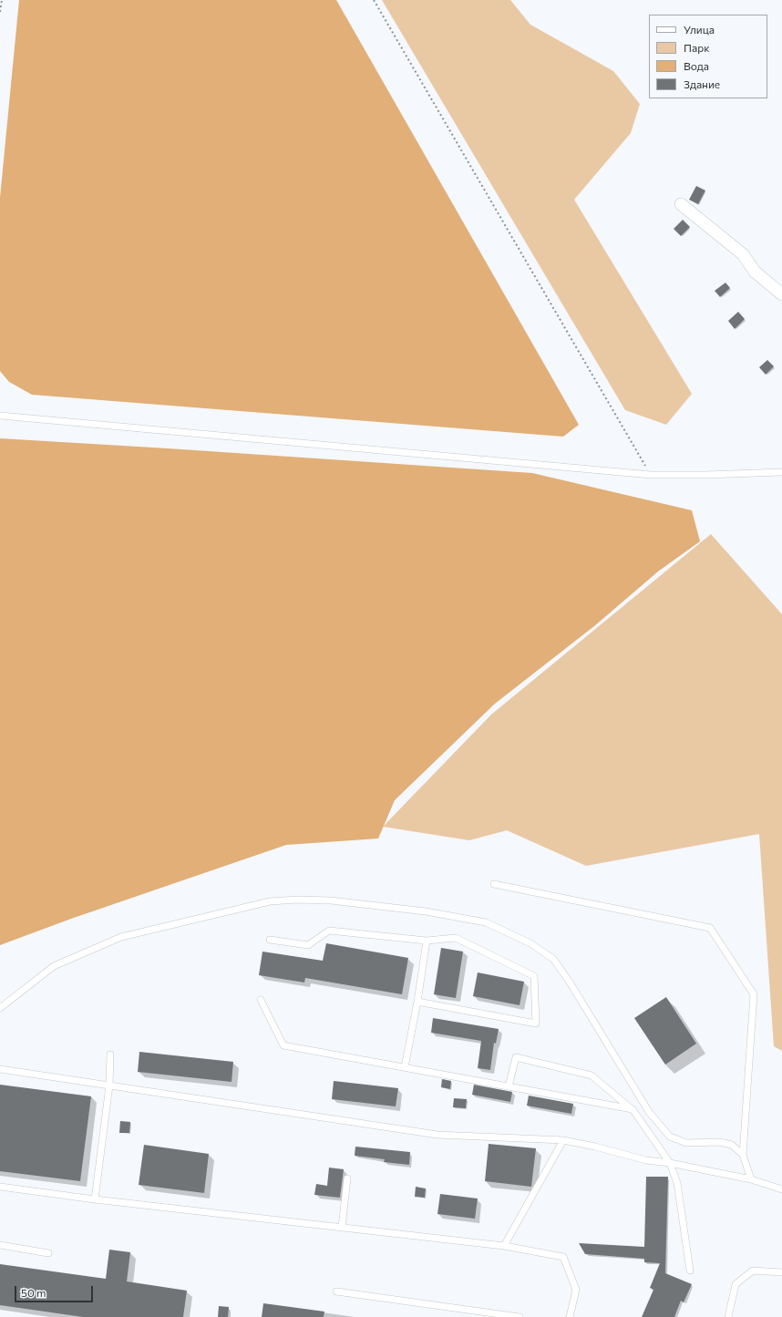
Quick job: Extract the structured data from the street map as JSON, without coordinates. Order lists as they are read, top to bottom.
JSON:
{
  "legend": [
    "Улица",
    "Парк",
    "Вода",
    "Здание"
  ],
  "scale_bar": "50 m"
}
